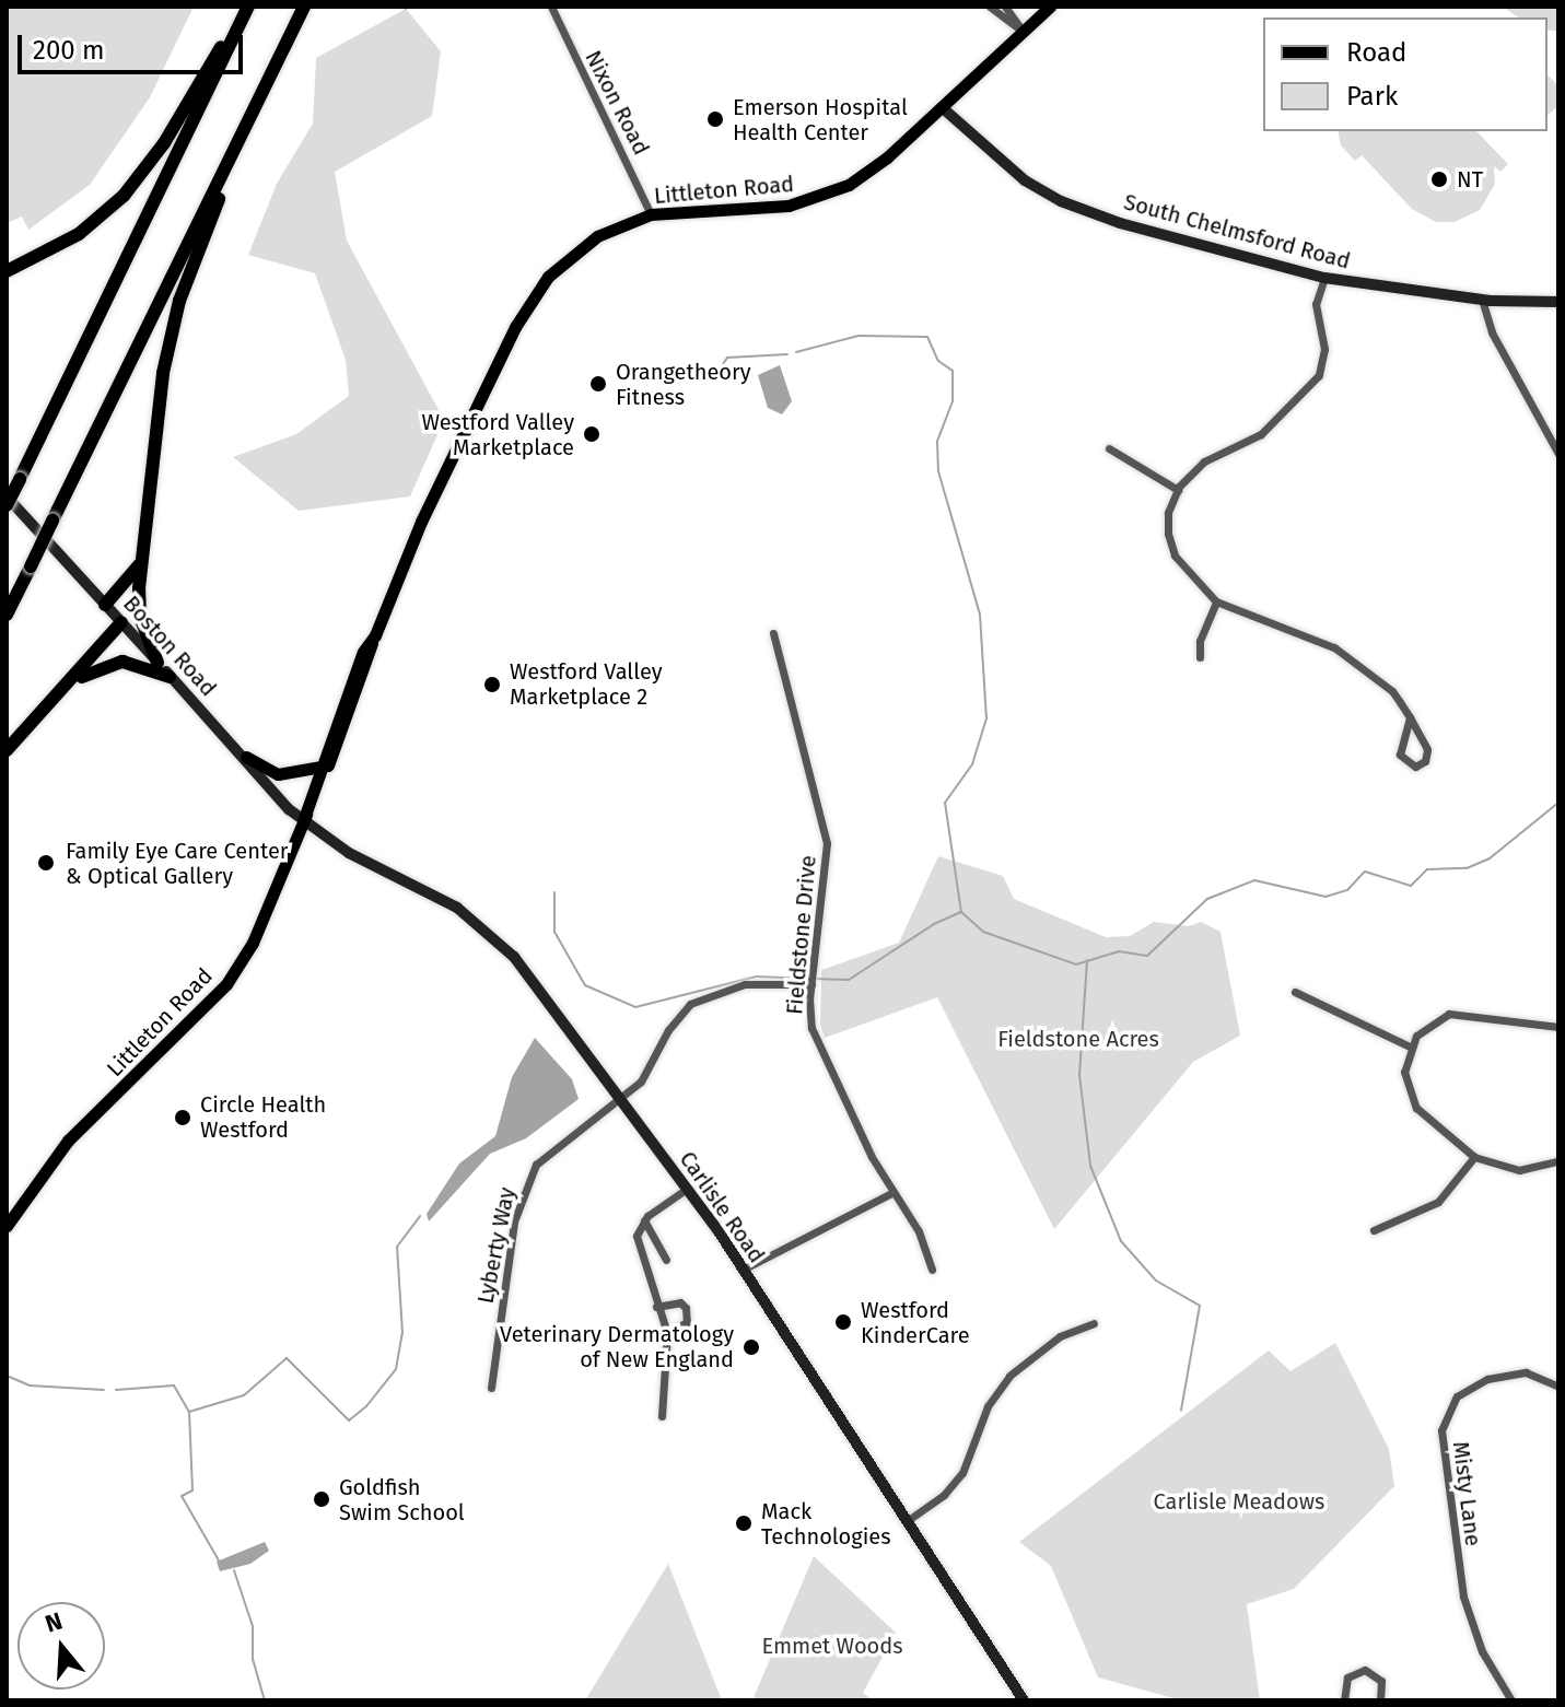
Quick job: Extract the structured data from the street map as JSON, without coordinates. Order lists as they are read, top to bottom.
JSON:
{
  "streets": {
    "main road": [
      "Littleton Road",
      "South Chelmsford Road",
      "Boston Road",
      "Carlisle Road"
    ],
    "street": [
      "Nixon Road",
      "Fieldstone Drive",
      "Lyberty Way",
      "Misty Lane"
    ]
  },
  "crossings": [
    ["Nixon Road", "Littleton Road"],
    ["Littleton Road", "South Chelmsford Road"],
    ["Littleton Road", "Boston Road"],
    ["Littleton Road", "Carlisle Road"],
    ["Boston Road", "Carlisle Road"],
    ["Fieldstone Drive", "Lyberty Way"],
    ["Carlisle Road", "Lyberty Way"]
  ],
  "parks": ["Fieldstone Acres", "Carlisle Meadows", "Emmet Woods"],
  "places": [
    "Emerson Hospital Health Center",
    "NT",
    "Orangetheory Fitness",
    "Westford Valley Marketplace",
    "Westford Valley Marketplace 2",
    "Family Eye Care Center & Optical Gallery",
    "Circle Health Westford",
    "Westford KinderCare",
    "Veterinary Dermatology of New England",
    "Goldfish Swim School",
    "Mack Technologies"
  ],
  "legend": ["Road", "Park"],
  "scale_bar": "200 m",
  "north": "top"
}
